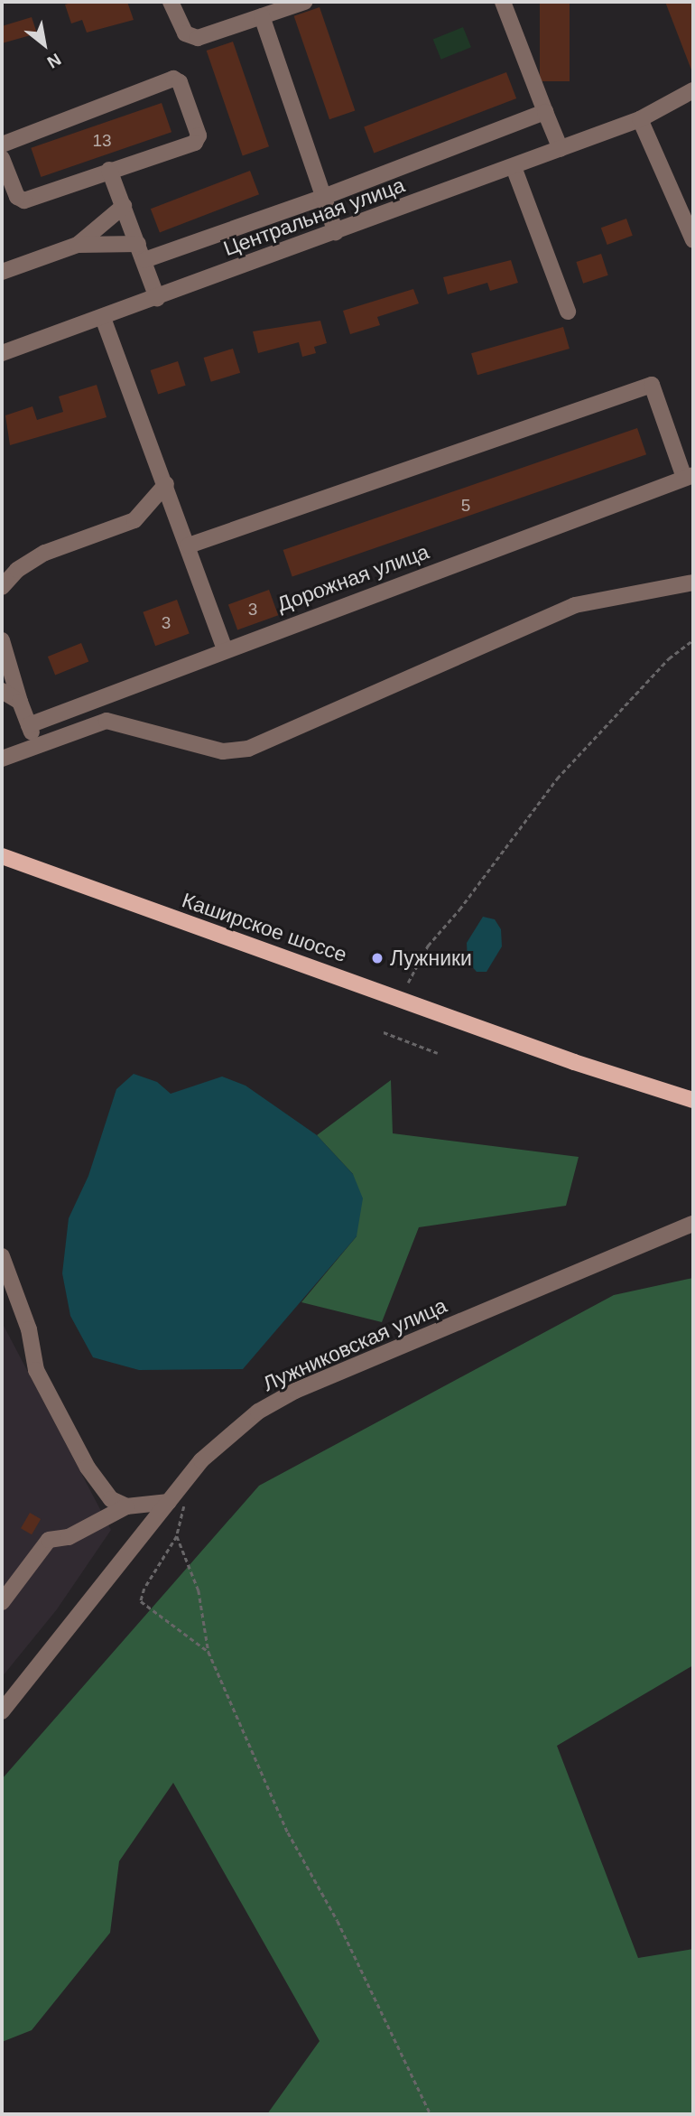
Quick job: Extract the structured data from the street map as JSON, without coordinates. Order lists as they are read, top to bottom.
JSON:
{
  "streets": {
    "main road": ["Каширское шоссе"],
    "street": ["Центральная улица", "Дорожная улица", "Лужниковская улица"]
  },
  "places": ["Лужники"],
  "house_numbers": [
    "13",
    "5",
    "3",
    "3"
  ],
  "north": "bottom right"
}
